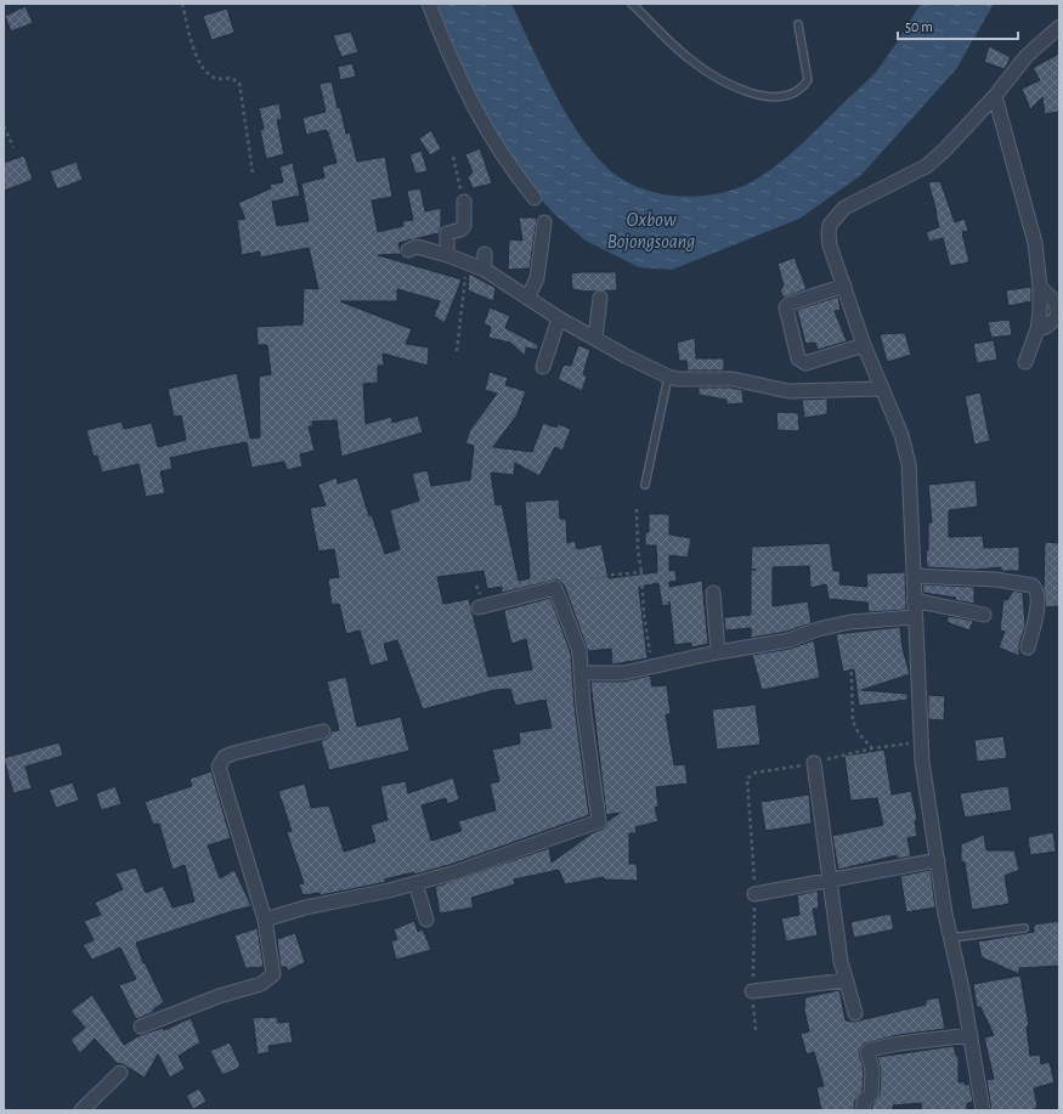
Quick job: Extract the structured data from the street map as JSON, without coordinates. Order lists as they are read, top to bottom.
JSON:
{
  "water": ["Oxbow Bojongsoang"],
  "scale_bar": "50 m"
}
